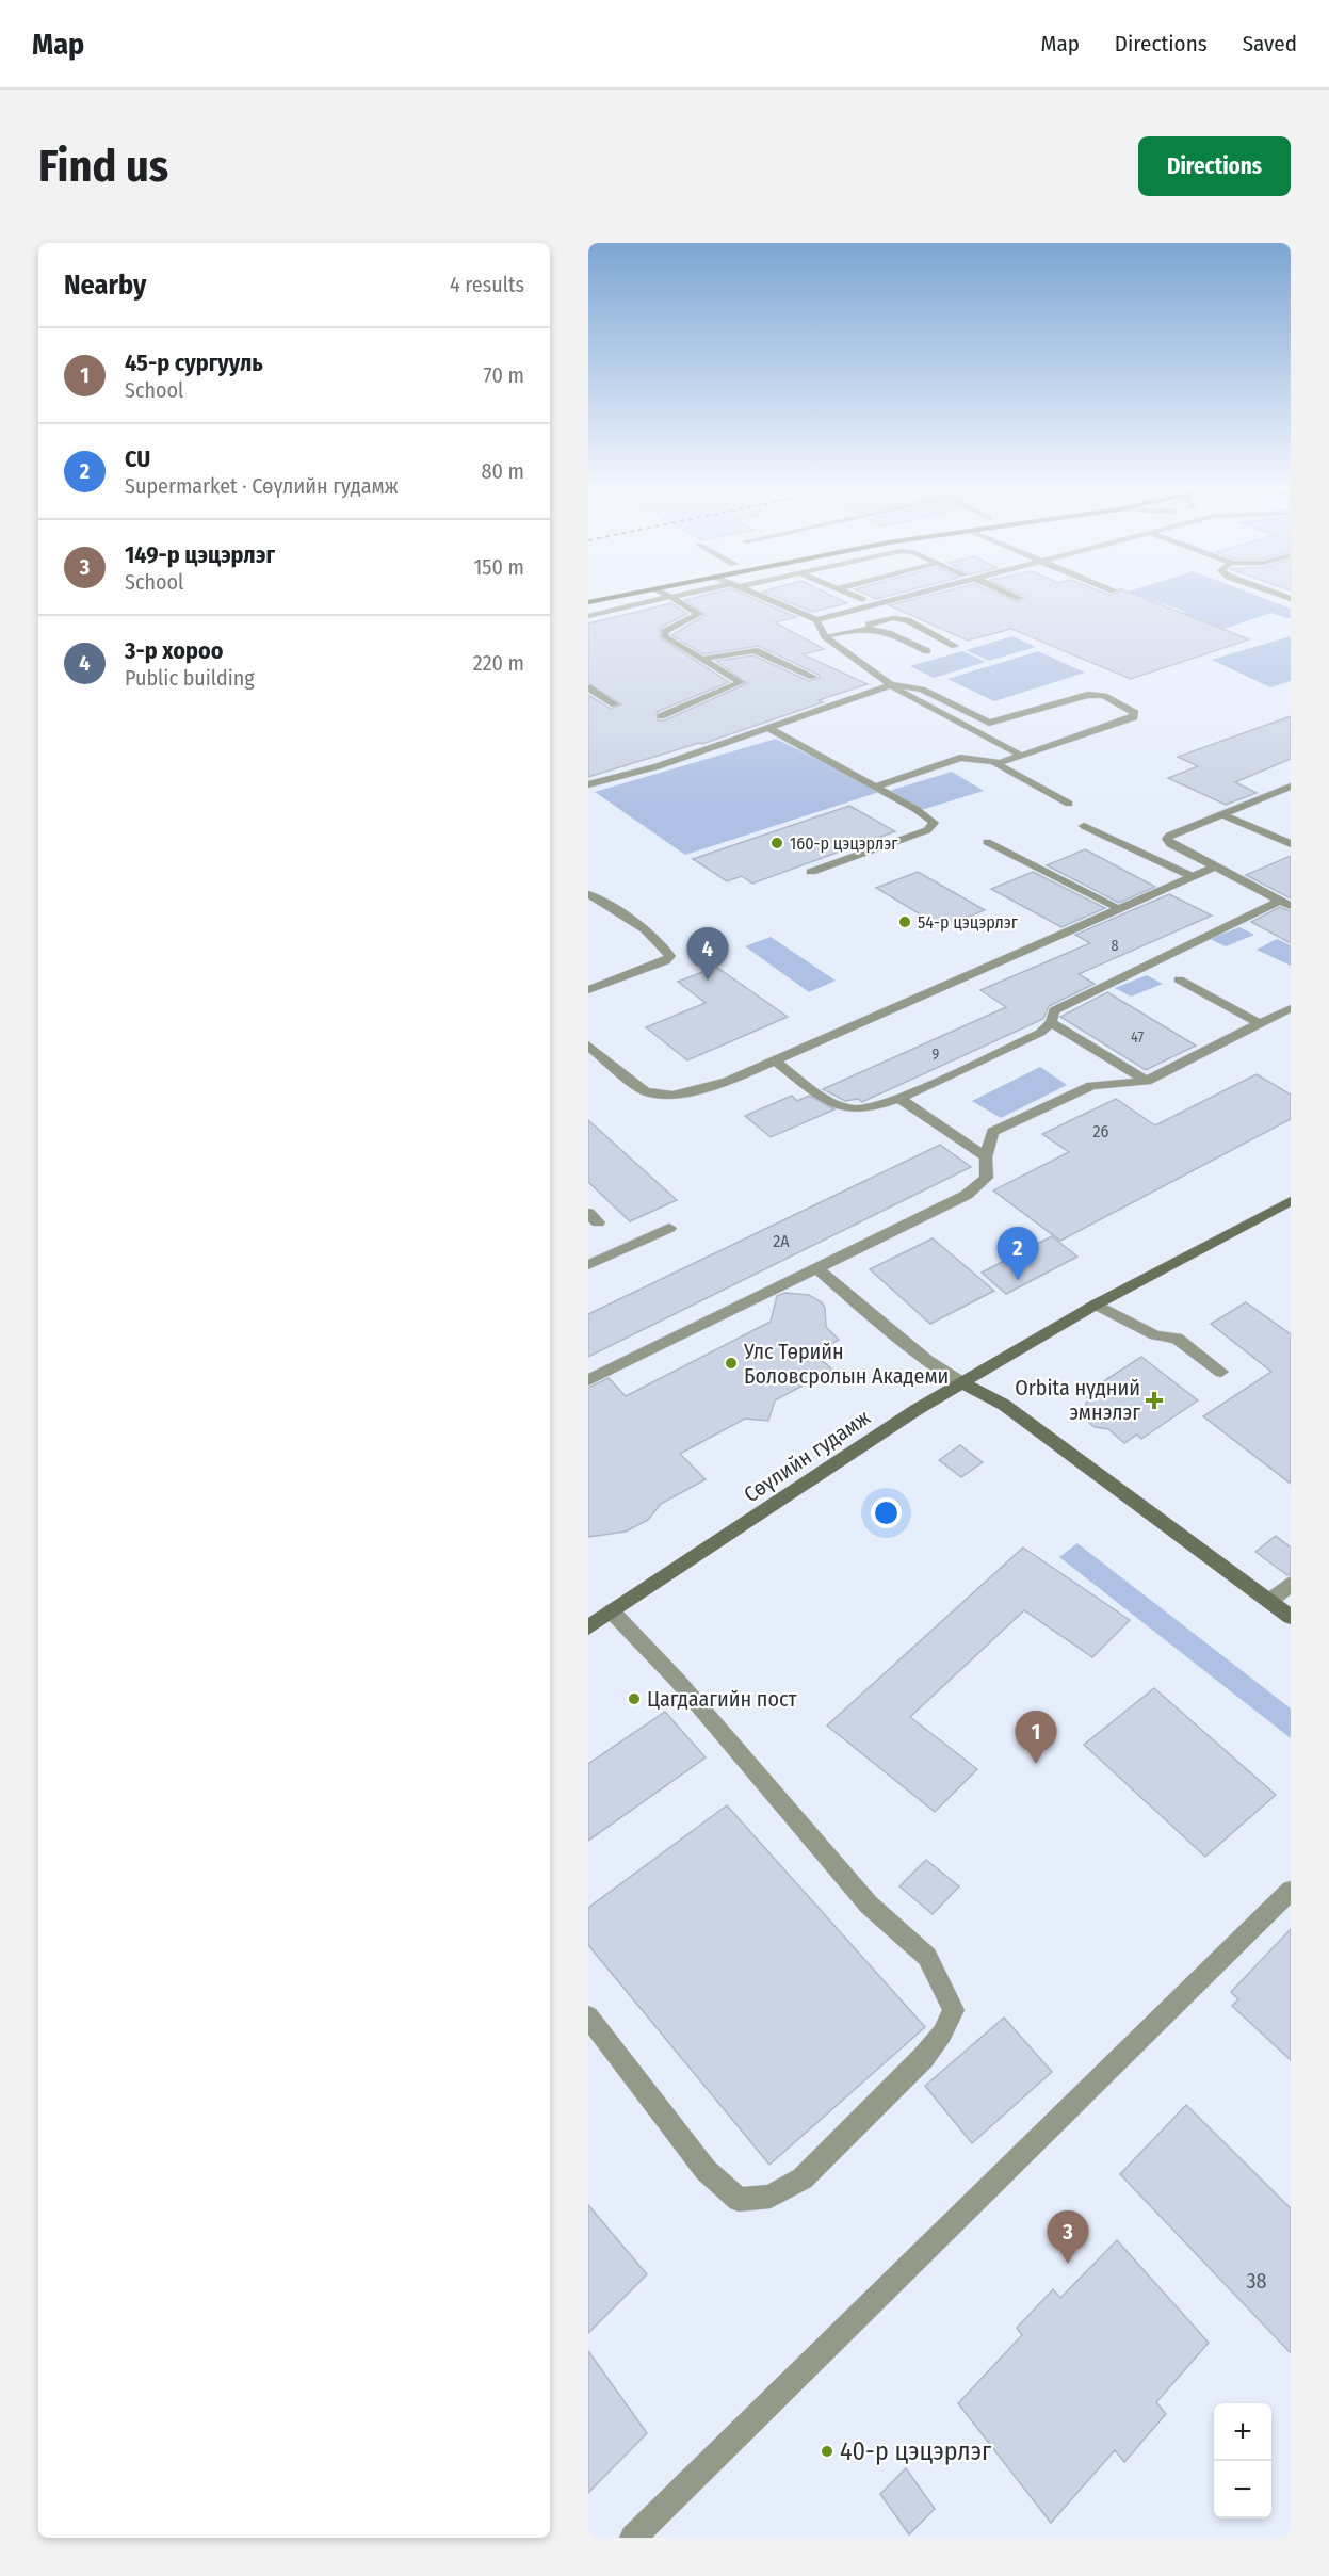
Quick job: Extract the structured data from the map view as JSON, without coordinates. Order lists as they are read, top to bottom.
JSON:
{
  "streets": {
    "main road": ["Сөүлийн гудамж"]
  },
  "places": {
    "other": [
      "160-р цэцэрлэг",
      "54-р цэцэрлэг",
      "Улс Төрийн Боловсролын Академи",
      "Цагдаагийн пост",
      "40-р цэцэрлэг"
    ],
    "health": ["Orbita нүдний эмнэлэг"]
  },
  "house_numbers": [
    "8",
    "47",
    "9",
    "26",
    "2А",
    "38"
  ],
  "page": {
    "header": "Map",
    "nav": ["Map", "Directions", "Saved"],
    "buttons": "Directions",
    "title": "Find us",
    "heading": ["Nearby", "4 results"],
    "list": [
      {
        "mark": "1",
        "name": "45-р сургууль",
        "note": "School",
        "value": "70 m"
      },
      {
        "mark": "2",
        "name": "CU",
        "note": "Supermarket · Сөүлийн гудамж",
        "value": "80 m"
      },
      {
        "mark": "3",
        "name": "149-р цэцэрлэг",
        "note": "School",
        "value": "150 m"
      },
      {
        "mark": "4",
        "name": "3-р хороо",
        "note": "Public building",
        "value": "220 m"
      }
    ],
    "pins": [
      "4",
      "2",
      "1",
      "3"
    ],
    "map_buttons": ["+", "−"]
  }
}
